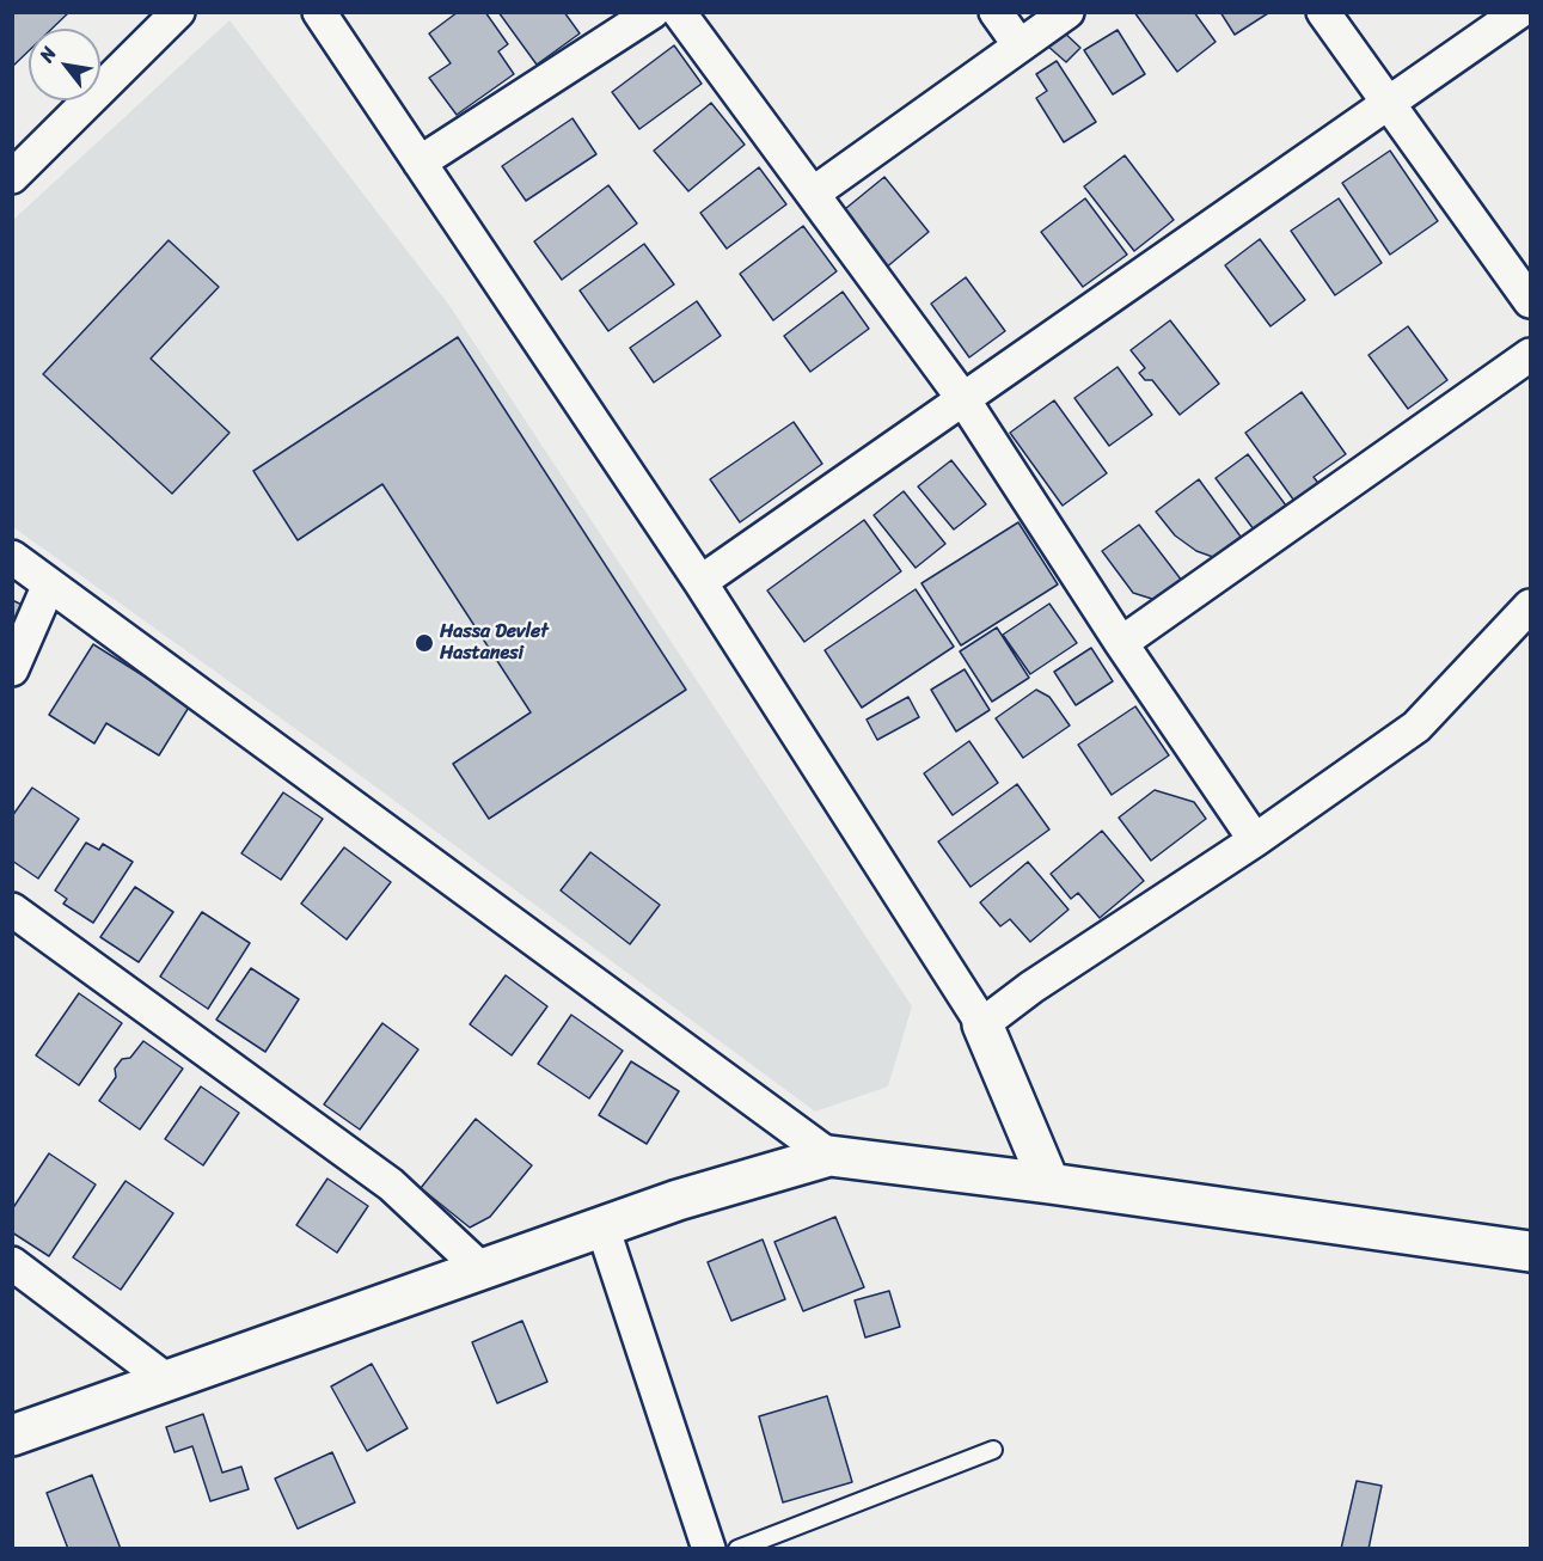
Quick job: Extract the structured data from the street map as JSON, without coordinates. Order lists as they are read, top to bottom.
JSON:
{
  "places": ["Hassa Devlet Hastanesi"],
  "north": "top left"
}
